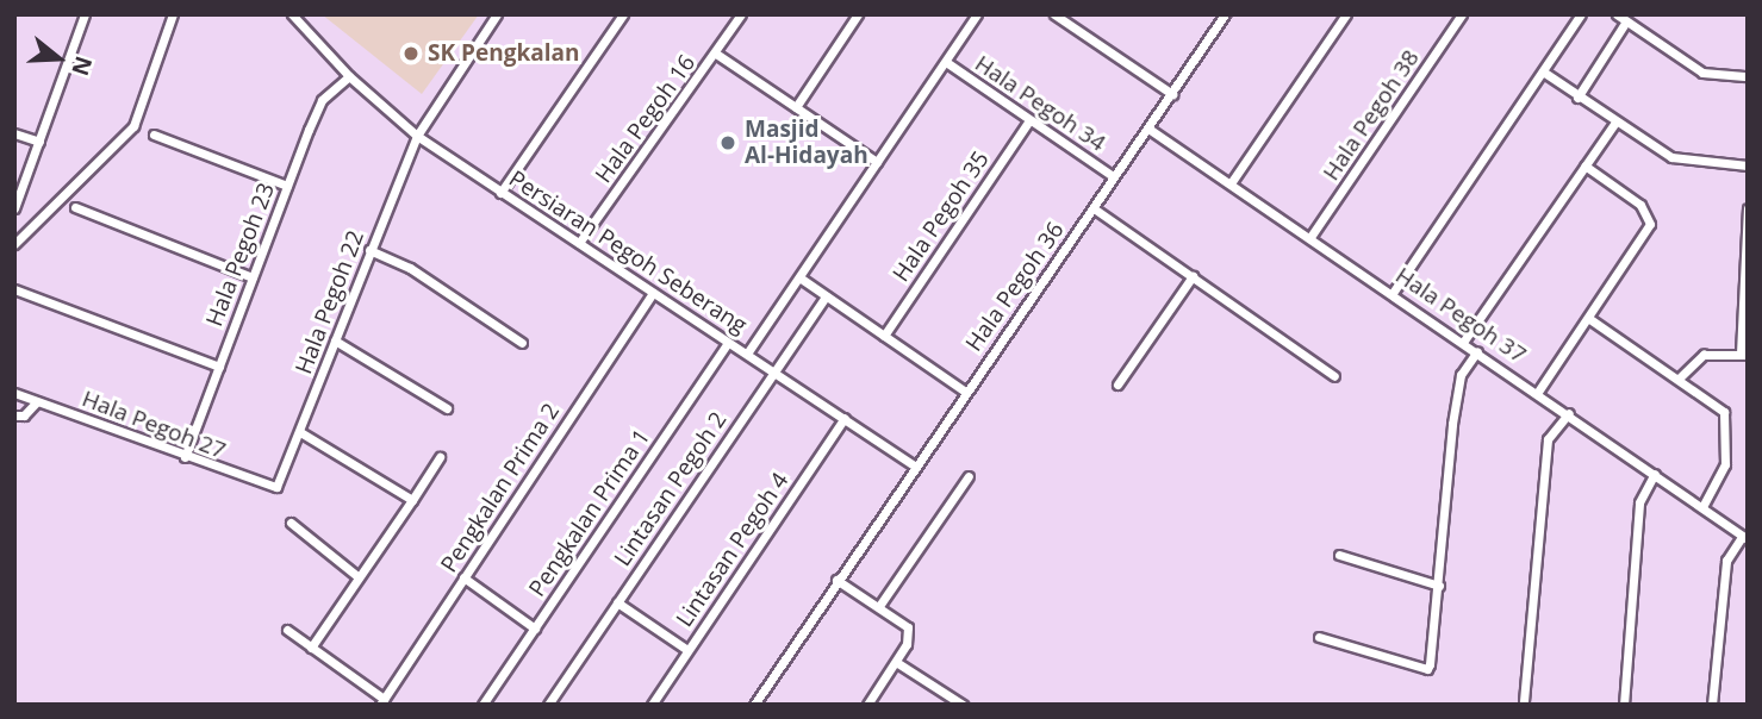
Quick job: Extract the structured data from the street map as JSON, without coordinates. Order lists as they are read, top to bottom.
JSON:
{
  "streets": {
    "street": [
      "Hala Pegoh 34",
      "Hala Pegoh 38",
      "Hala Pegoh 16",
      "Hala Pegoh 35",
      "Persiaran Pegoh Seberang",
      "Hala Pegoh 23",
      "Hala Pegoh 36",
      "Hala Pegoh 22",
      "Hala Pegoh 37",
      "Hala Pegoh 27",
      "Pengkalan Prima 2",
      "Lintasan Pegoh 2",
      "Pengkalan Prima 1",
      "Lintasan Pegoh 4"
    ]
  },
  "crossings": [
    ["Hala Pegoh 34", "Hala Pegoh 35"],
    ["Hala Pegoh 34", "Persiaran Pegoh Seberang"],
    ["Hala Pegoh 34", "Hala Pegoh 36"],
    ["Hala Pegoh 38", "Hala Pegoh 37"],
    ["Hala Pegoh 16", "Persiaran Pegoh Seberang"],
    ["Persiaran Pegoh Seberang", "Hala Pegoh 23"],
    ["Persiaran Pegoh Seberang", "Hala Pegoh 22"],
    ["Persiaran Pegoh Seberang", "Pengkalan Prima 2"],
    ["Persiaran Pegoh Seberang", "Pengkalan Prima 1"],
    ["Hala Pegoh 23", "Hala Pegoh 27"],
    ["Hala Pegoh 36", "Hala Pegoh 37"],
    ["Hala Pegoh 22", "Hala Pegoh 27"]
  ],
  "places": ["SK Pengkalan", "Masjid Al-Hidayah"],
  "north": "right"
}
